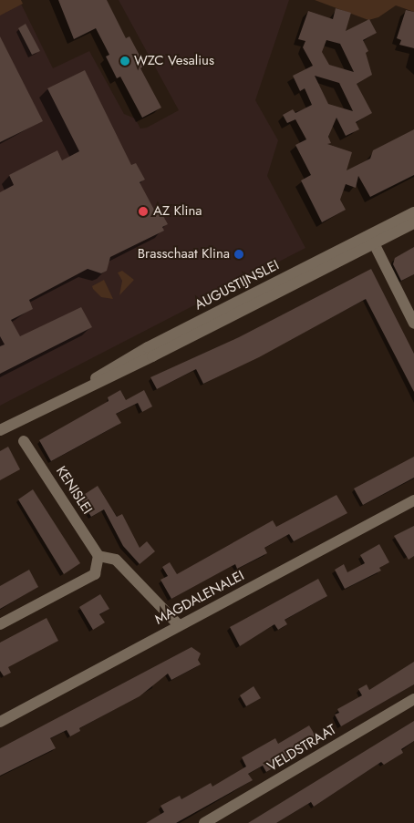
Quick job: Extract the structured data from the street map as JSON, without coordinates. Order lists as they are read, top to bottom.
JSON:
{
  "streets": {
    "street": [
      "AUGUSTIJNSLEI",
      "KENISLEI",
      "MAGDALENALEI",
      "VELDSTRAAT"
    ]
  },
  "places": ["WZC Vesalius", "AZ Klina", "Brasschaat Klina"]
}
